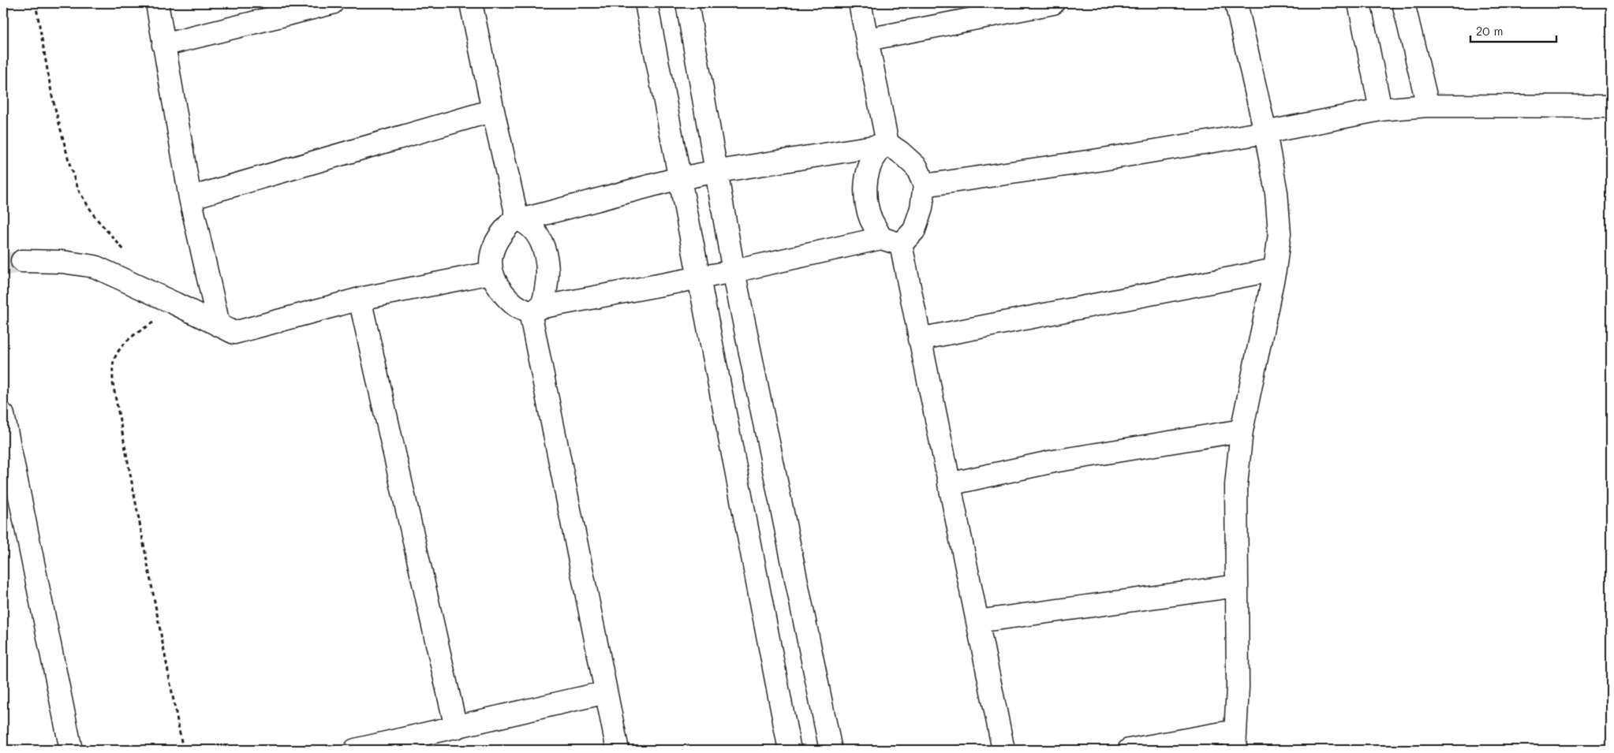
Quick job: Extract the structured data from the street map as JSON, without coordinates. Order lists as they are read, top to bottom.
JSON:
{
  "scale_bar": "20 m"
}
